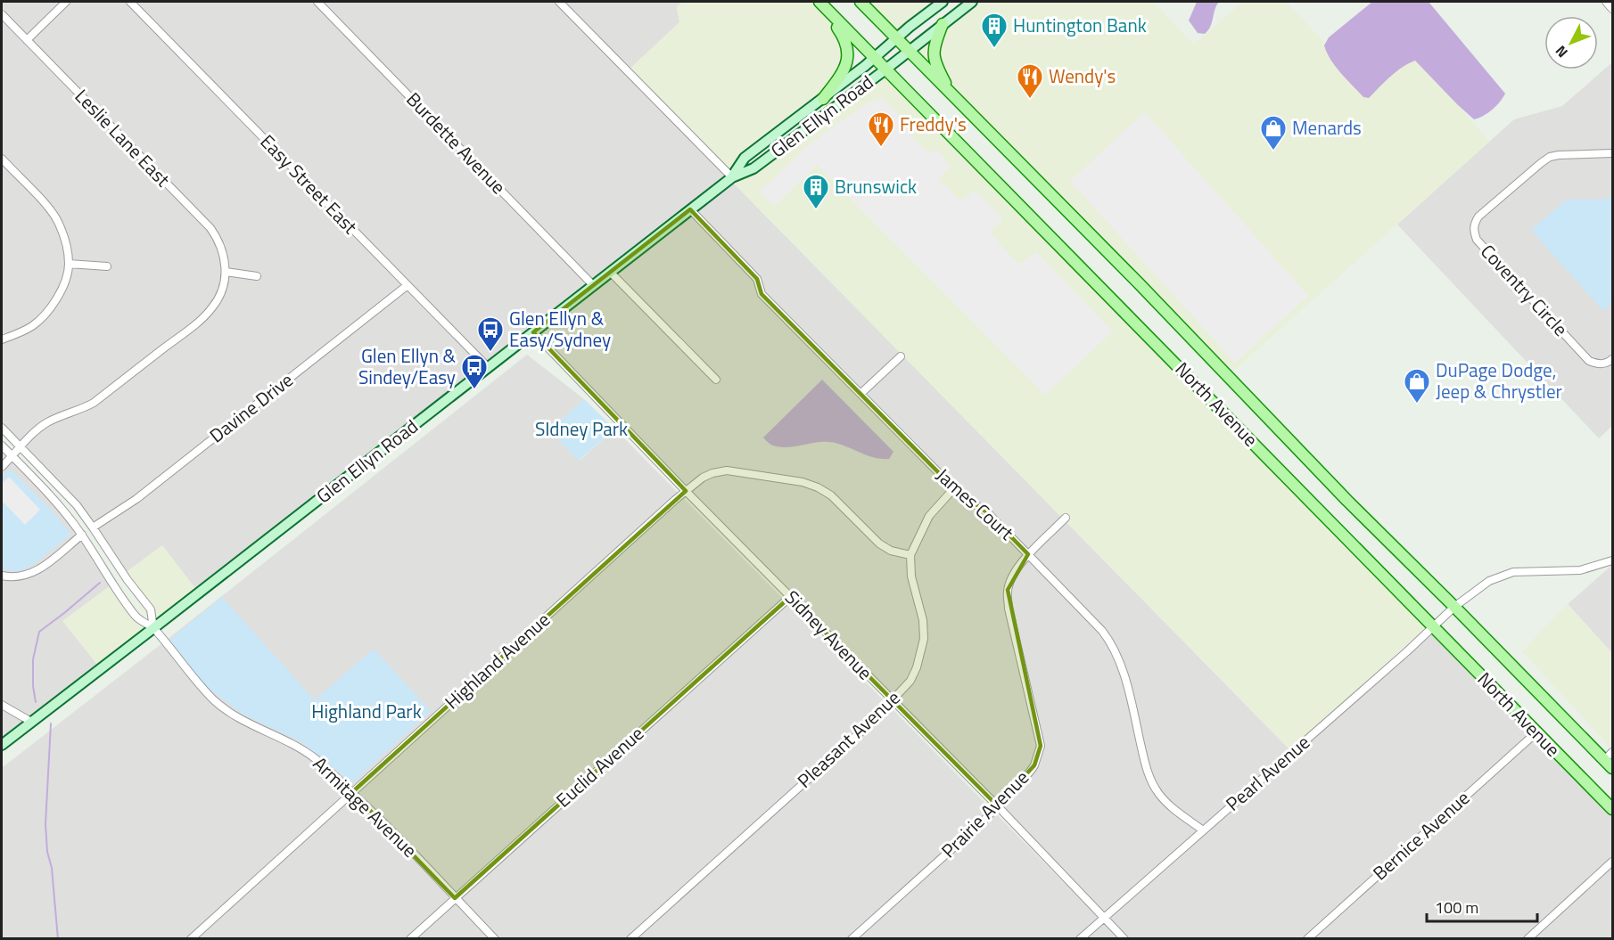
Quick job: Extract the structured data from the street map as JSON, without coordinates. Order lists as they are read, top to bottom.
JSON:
{
  "streets": {
    "main road": ["North Avenue"],
    "street": [
      "Glen Ellyn Road",
      "Leslie Lane East",
      "Burdette Avenue",
      "Easy Street East",
      "Coventry Circle",
      "Davine Drive",
      "James Court",
      "Sidney Avenue",
      "Highland Avenue",
      "Pleasant Avenue",
      "Euclid Avenue",
      "Pearl Avenue",
      "Armitage Avenue",
      "Prairie Avenue",
      "Bernice Avenue"
    ]
  },
  "crossings": [
    ["Glen Ellyn Road", "Burdette Avenue"],
    ["Glen Ellyn Road", "Easy Street East"],
    ["Glen Ellyn Road", "North Avenue"],
    ["Glen Ellyn Road", "James Court"],
    ["Glen Ellyn Road", "Sidney Avenue"],
    ["Glen Ellyn Road", "Armitage Avenue"],
    ["Easy Street East", "Davine Drive"],
    ["North Avenue", "Pearl Avenue"],
    ["North Avenue", "Bernice Avenue"],
    ["Davine Drive", "Armitage Avenue"],
    ["James Court", "Pearl Avenue"],
    ["James Court", "Prairie Avenue"],
    ["Sidney Avenue", "Highland Avenue"],
    ["Sidney Avenue", "Pleasant Avenue"],
    ["Sidney Avenue", "Euclid Avenue"],
    ["Sidney Avenue", "Pearl Avenue"],
    ["Sidney Avenue", "Prairie Avenue"],
    ["Highland Avenue", "Pleasant Avenue"],
    ["Highland Avenue", "Armitage Avenue"],
    ["Euclid Avenue", "Armitage Avenue"]
  ],
  "parks": ["SIdney Park", "Highland Park"],
  "places": {
    "building": ["Huntington Bank", "Brunswick"],
    "restaurant": ["Wendy's", "Freddy's"],
    "shop": ["Menards", "DuPage Dodge, Jeep & Chrystler"],
    "bus stop": ["Glen Ellyn & Easy/Sydney", "Glen Ellyn & Sindey/Easy"]
  },
  "scale_bar": "100 m",
  "north": "bottom left"
}
